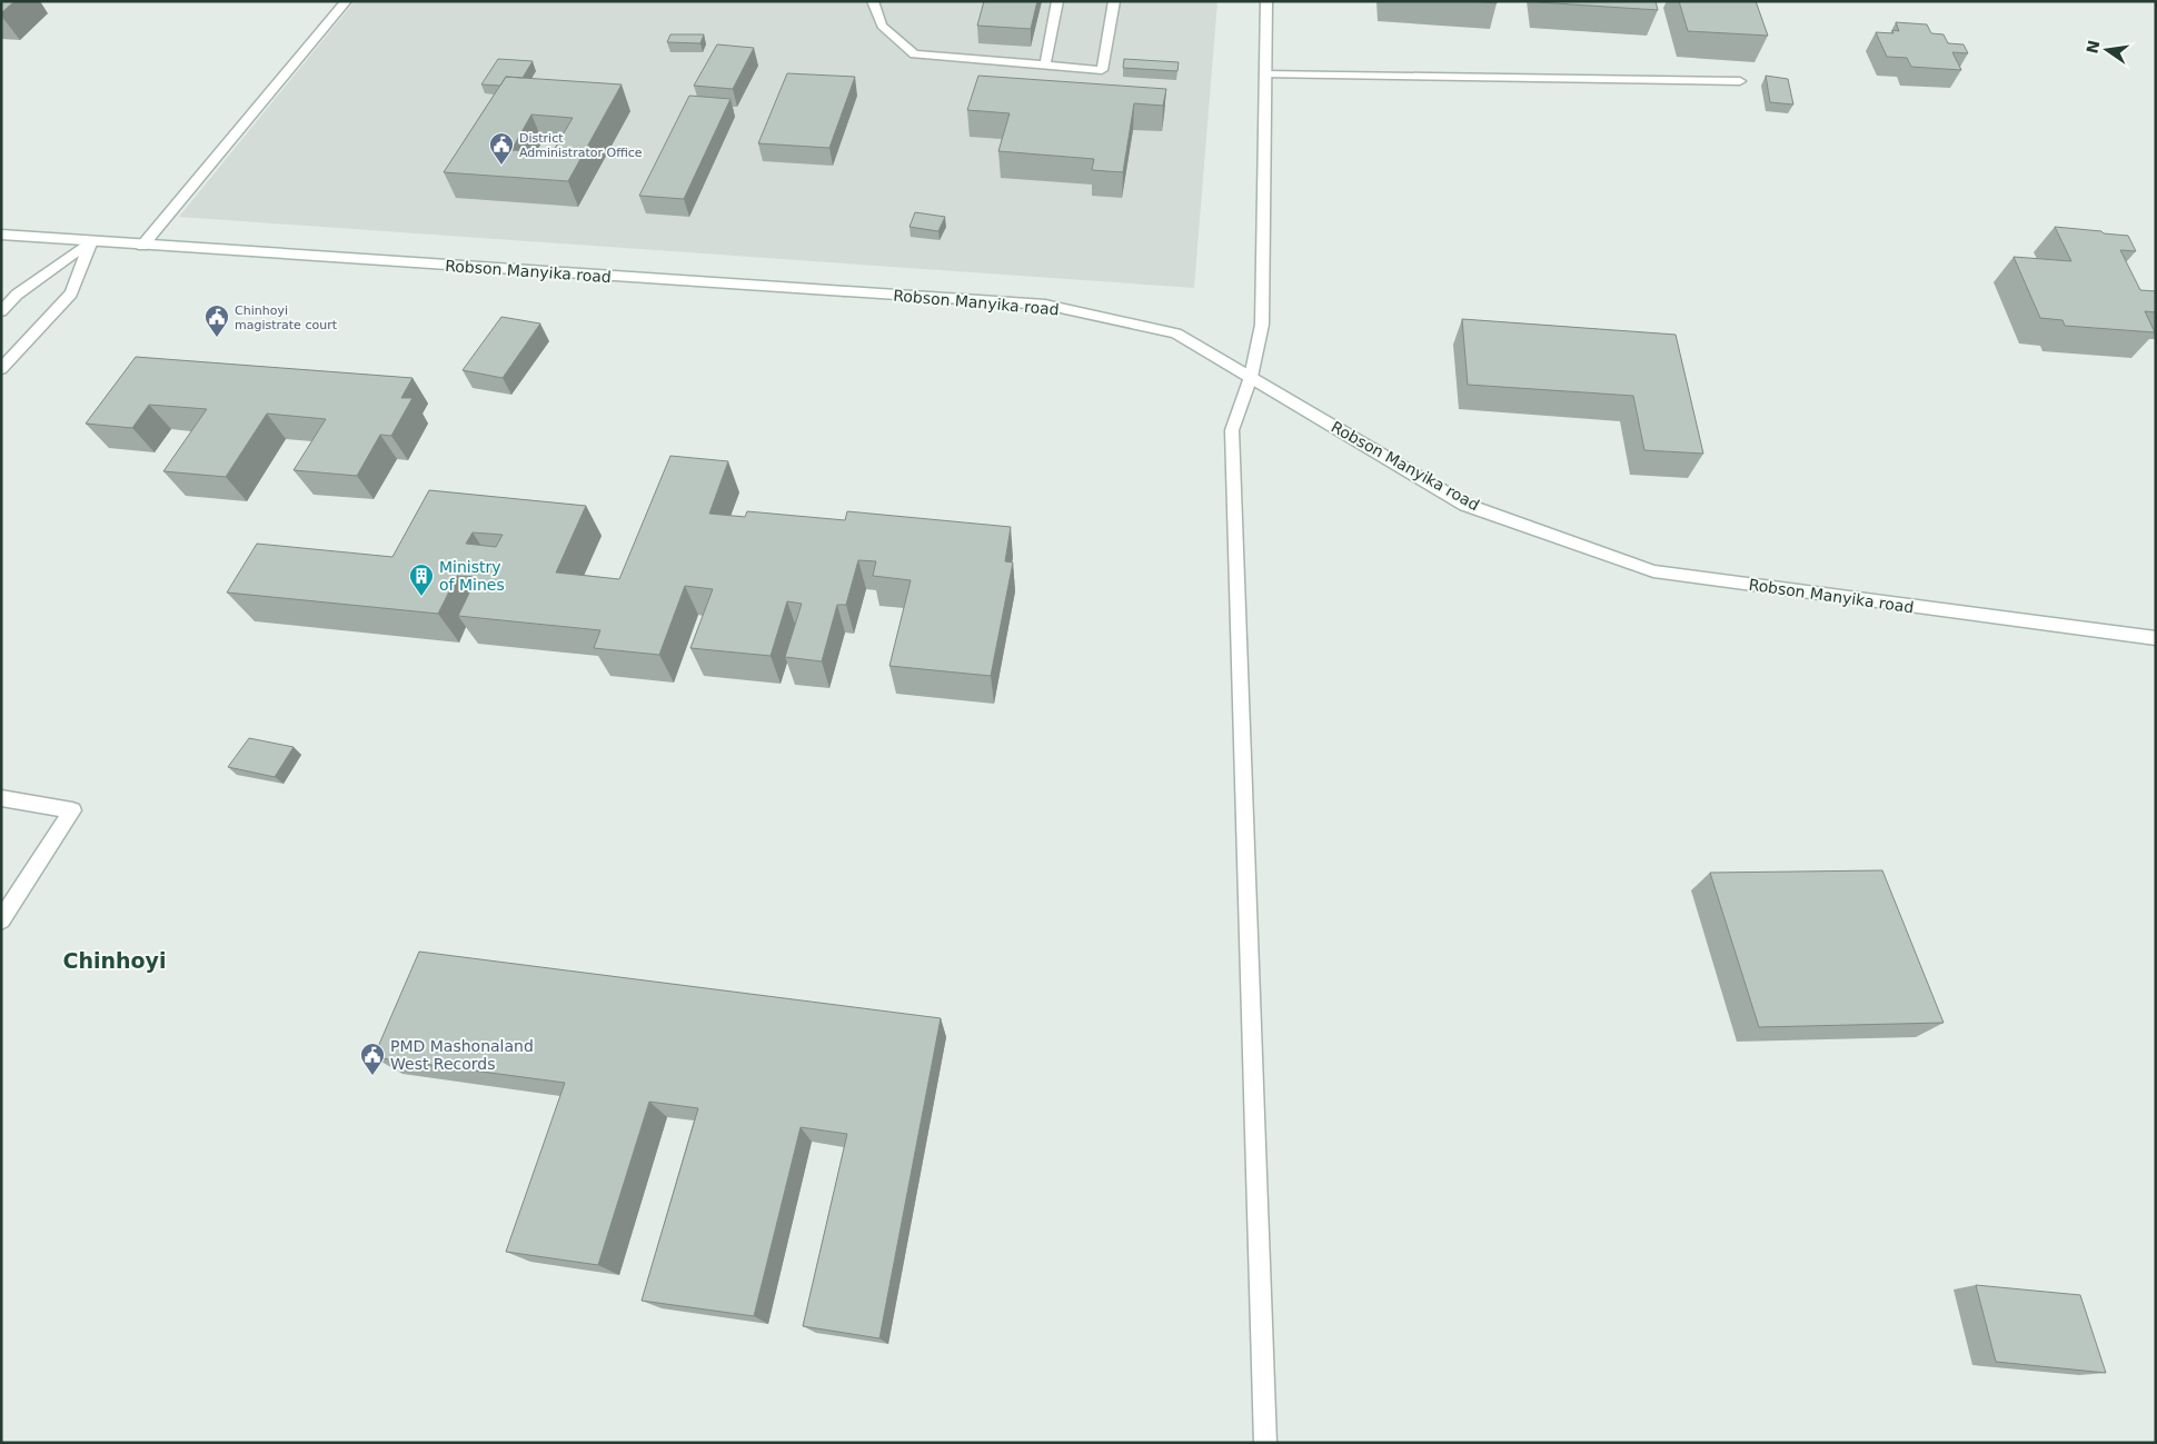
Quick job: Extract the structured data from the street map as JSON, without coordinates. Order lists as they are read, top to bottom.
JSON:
{
  "streets": {
    "street": ["Robson Manyika road"]
  },
  "districts": ["Chinhoyi"],
  "places": {
    "public building": ["District Administrator Office", "Chinhoyi magistrate court", "PMD Mashonaland West Records"],
    "building": ["Ministry of Mines"]
  },
  "north": "left"
}
